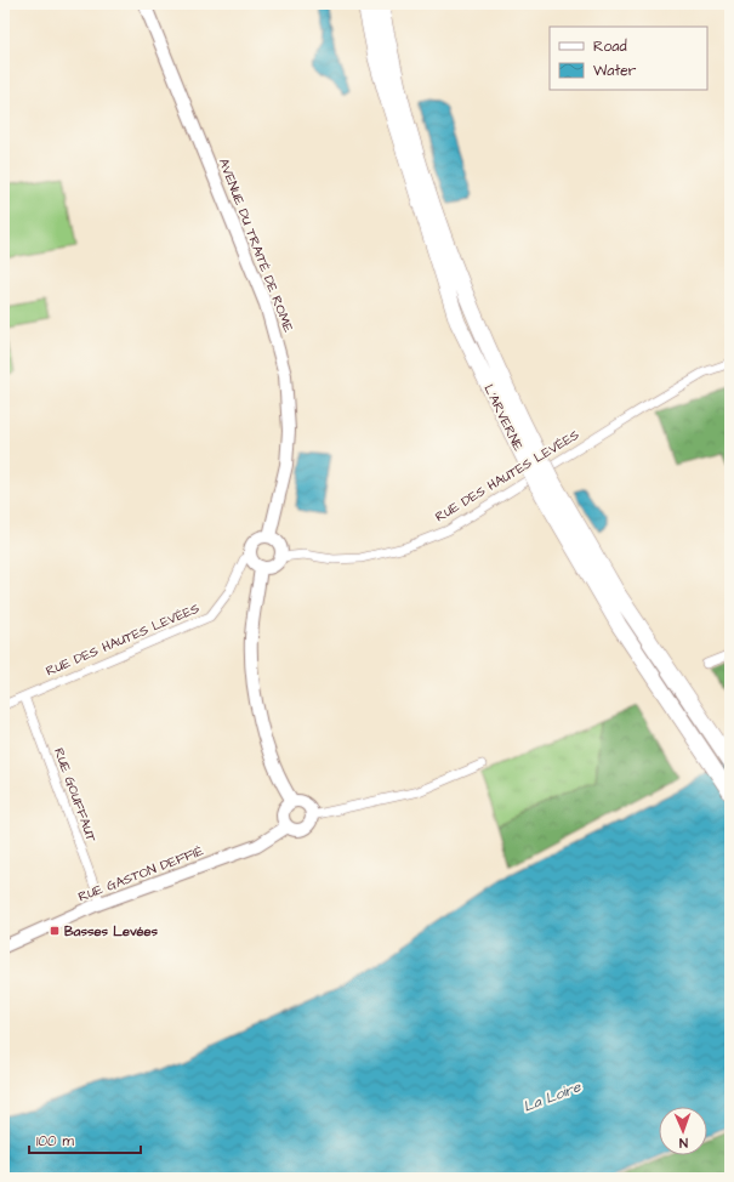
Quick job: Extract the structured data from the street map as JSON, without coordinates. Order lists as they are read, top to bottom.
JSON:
{
  "streets": {
    "highway": ["L'ARVERNE"],
    "main road": ["AVENUE DU TRAITÉ DE ROME", "RUE GASTON DEFFIÉ"],
    "street": ["RUE DES HAUTES LEVÉES", "RUE GOUFFAUT"]
  },
  "crossings": [
    ["AVENUE DU TRAITÉ DE ROME", "RUE DES HAUTES LEVÉES"],
    ["RUE DES HAUTES LEVÉES", "RUE GOUFFAUT"],
    ["RUE GOUFFAUT", "RUE GASTON DEFFIÉ"]
  ],
  "water": ["La Loire"],
  "places": {
    "transit": ["Basses Levées"]
  },
  "legend": ["Road", "Water"],
  "scale_bar": "100 m",
  "north": "bottom"
}
